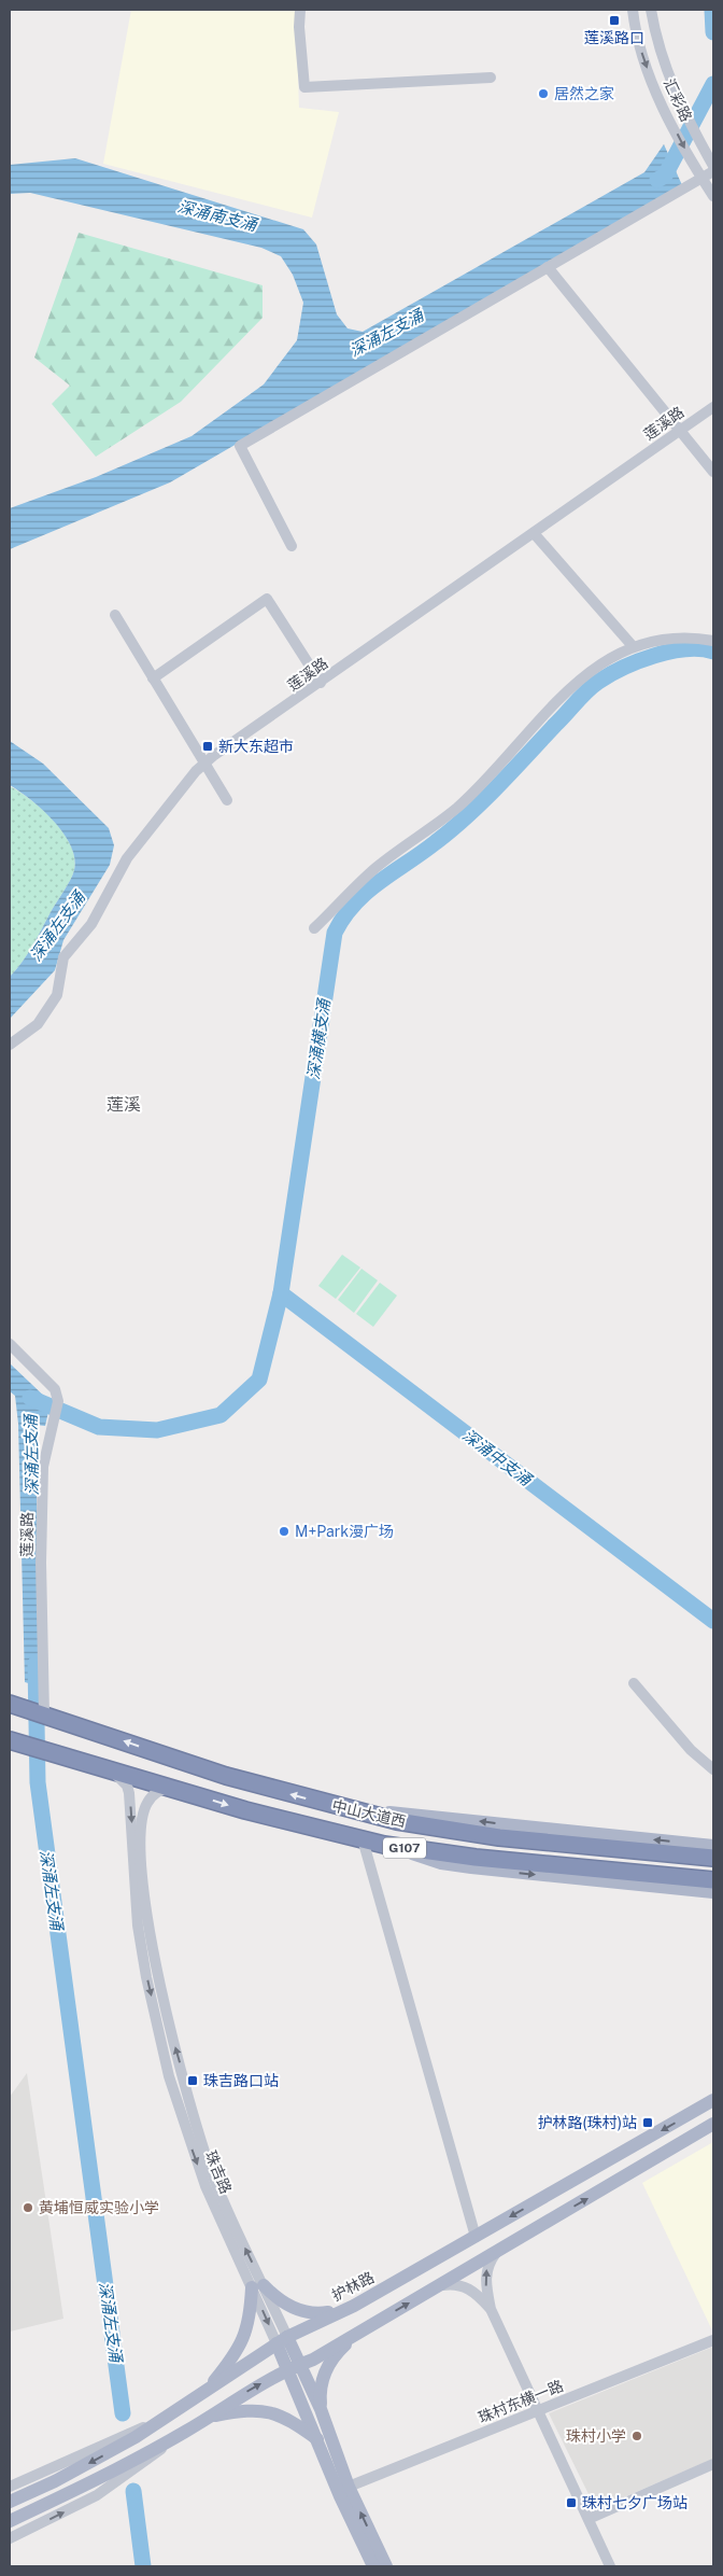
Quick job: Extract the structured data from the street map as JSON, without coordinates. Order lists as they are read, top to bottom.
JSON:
{
  "streets": {
    "highway": ["中山大道西", "G107"],
    "main road": ["珠吉路", "护林路"],
    "street": ["汇彩路", "莲溪路", "珠村东横一路"]
  },
  "crossings": [
    ["莲溪路", "中山大道西"],
    ["莲溪路", "G107"],
    ["中山大道西", "G107"],
    ["中山大道西", "珠吉路"],
    ["G107", "珠吉路"],
    ["珠吉路", "护林路"],
    ["珠吉路", "珠村东横一路"]
  ],
  "districts": ["莲溪"],
  "water": [
    "深涌南支涌",
    "深涌左支涌",
    "深涌横支涌",
    "深涌中支涌"
  ],
  "places": {
    "transit": [
      "莲溪路口",
      "新大东超市",
      "珠吉路口站",
      "护林路(珠村)站",
      "珠村七夕广场站"
    ],
    "other": [
      "居然之家",
      "M+Park漫广场",
      "黄埔恒威实验小学",
      "珠村小学"
    ]
  }
}
